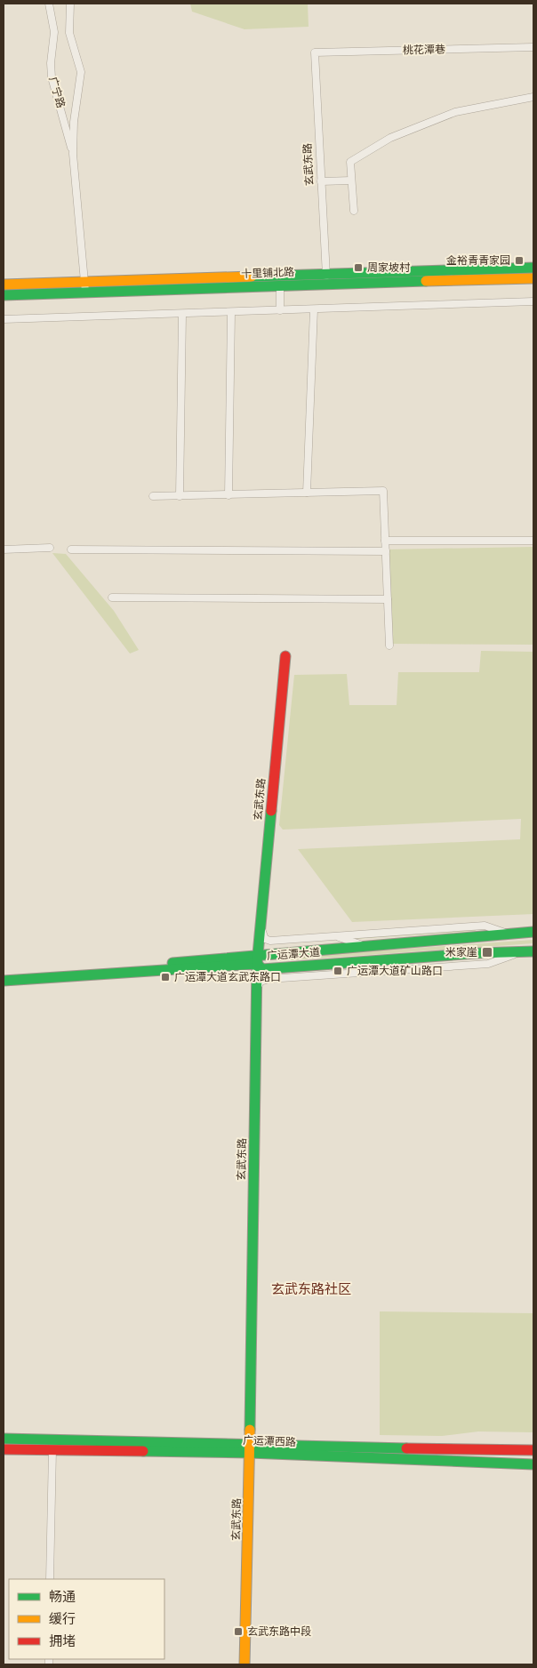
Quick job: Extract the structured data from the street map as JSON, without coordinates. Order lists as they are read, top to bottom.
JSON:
{
  "streets": {
    "street": [
      "桃花潭巷",
      "广宁路",
      "玄武东路",
      "十里铺北路",
      "广运潭大道",
      "广运潭西路"
    ]
  },
  "crossings": [
    ["桃花潭巷", "玄武东路"],
    ["广宁路", "十里铺北路"],
    ["玄武东路", "十里铺北路"],
    ["玄武东路", "广运潭大道"],
    ["玄武东路", "广运潭西路"]
  ],
  "districts": ["玄武东路社区"],
  "places": {
    "transit": [
      "金裕青青家园",
      "周家坡村",
      "米家崖",
      "广运潭大道矿山路口",
      "广运潭大道玄武东路口",
      "玄武东路中段"
    ]
  },
  "legend": ["畅通", "缓行", "拥堵"]
}
